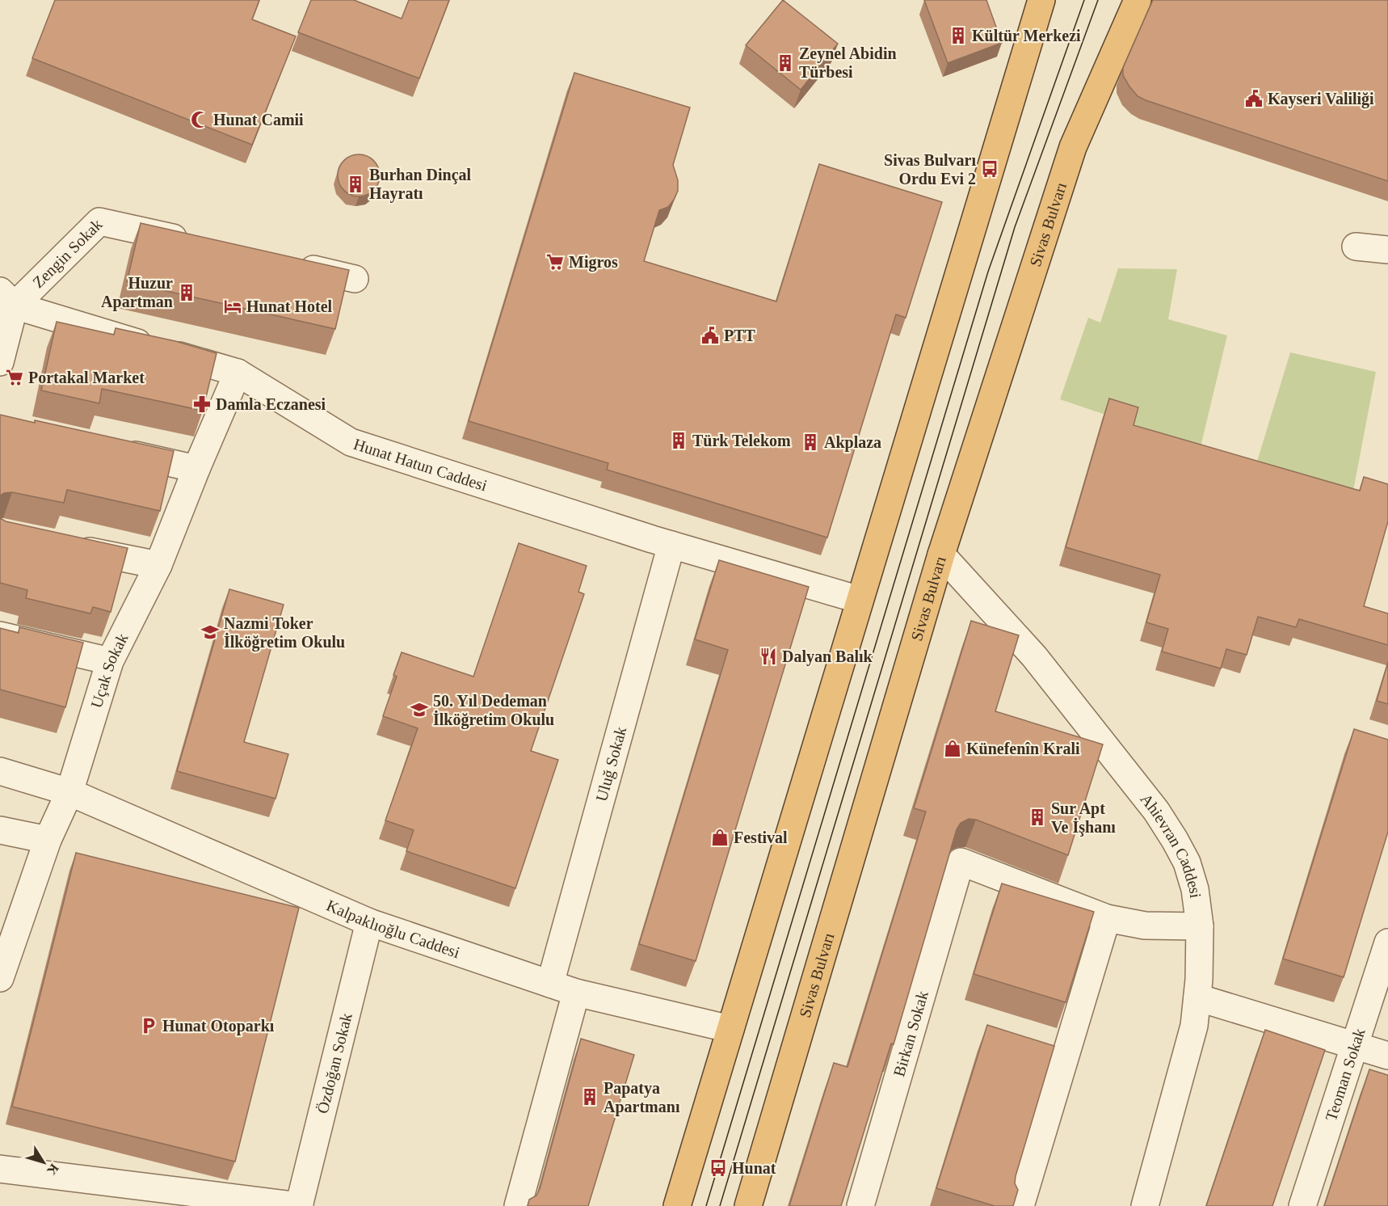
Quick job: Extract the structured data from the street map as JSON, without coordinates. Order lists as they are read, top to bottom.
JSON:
{
  "streets": {
    "highway": ["Sivas Bulvarı"],
    "street": [
      "Zengin Sokak",
      "Hunat Hatun Caddesi",
      "Uçak Sokak",
      "Uluğ Sokak",
      "Ahievran Caddesi",
      "Kalpaklıoğlu Caddesi",
      "Birkan Sokak",
      "Özdoğan Sokak",
      "Teoman Sokak"
    ]
  },
  "crossings": [
    ["Sivas Bulvarı", "Ahievran Caddesi"],
    ["Zengin Sokak", "Hunat Hatun Caddesi"],
    ["Hunat Hatun Caddesi", "Uçak Sokak"],
    ["Hunat Hatun Caddesi", "Uluğ Sokak"],
    ["Uçak Sokak", "Kalpaklıoğlu Caddesi"],
    ["Uluğ Sokak", "Kalpaklıoğlu Caddesi"],
    ["Kalpaklıoğlu Caddesi", "Özdoğan Sokak"]
  ],
  "places": {
    "building": [
      "Kültür Merkezi",
      "Zeynel Abidin Türbesi",
      "Burhan Dinçal Hayratı",
      "Huzur Apartman",
      "Türk Telekom",
      "Akplaza",
      "Sur Apt Ve İşhanı",
      "Papatya Apartmanı"
    ],
    "public building": ["Kayseri Valiliği", "PTT"],
    "mosque": ["Hunat Camii"],
    "bus stop": ["Sivas Bulvarı Ordu Evi 2", "Hunat"],
    "supermarket": ["Migros", "Portakal Market"],
    "hotel": ["Hunat Hotel"],
    "pharmacy": ["Damla Eczanesi"],
    "school or university": ["Nazmi Toker İlköğretim Okulu", "50. Yıl Dedeman İlköğretim Okulu"],
    "restaurant": ["Dalyan Balık"],
    "shop": ["Künefenîn Krali", "Festival"],
    "parking": ["Hunat Otoparkı"]
  },
  "north": "bottom right"
}
